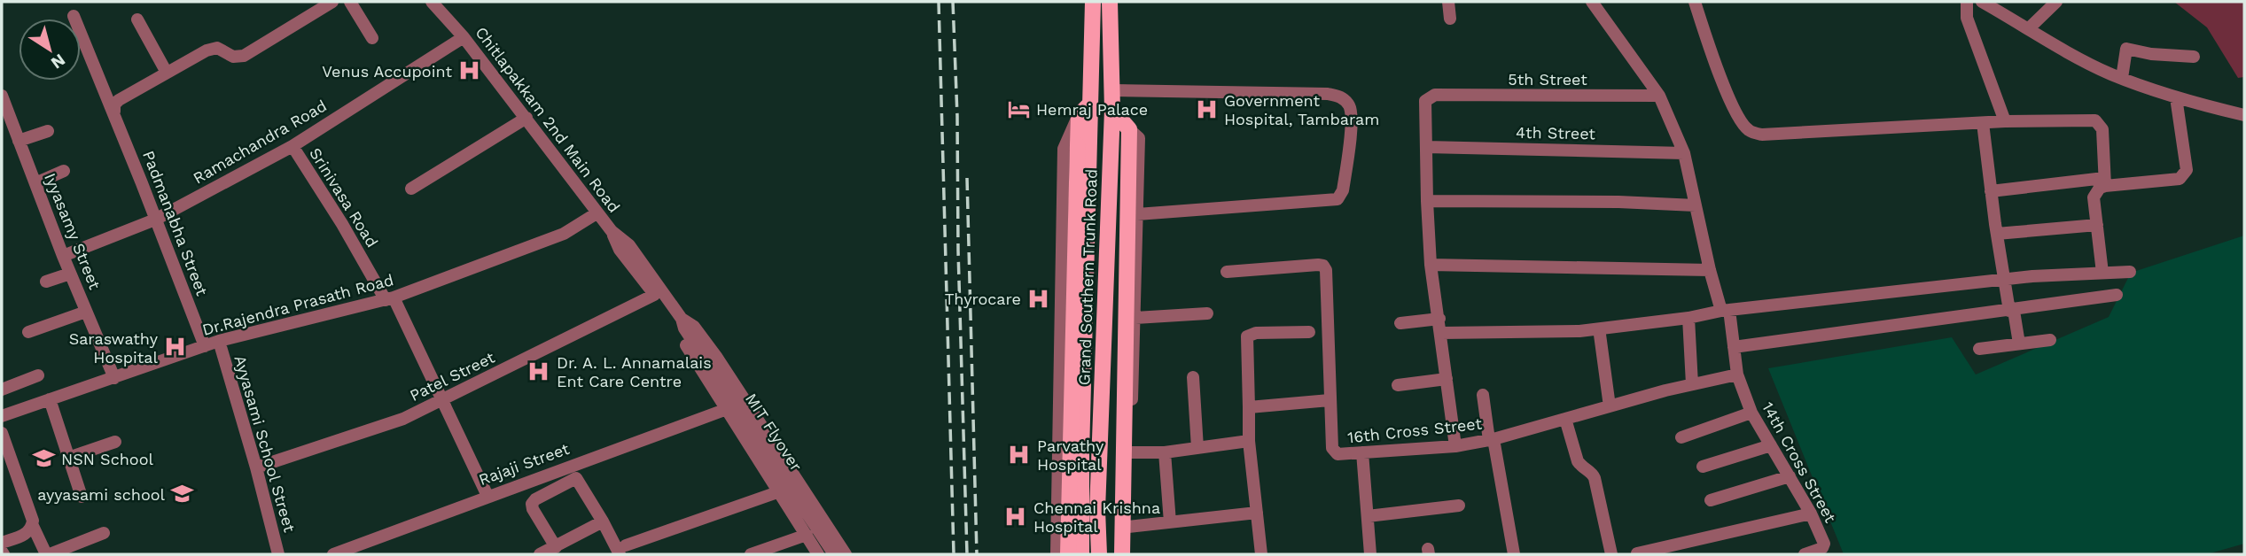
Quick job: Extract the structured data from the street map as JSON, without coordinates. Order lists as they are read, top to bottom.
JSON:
{
  "streets": {
    "main road": ["Grand Southern Trunk Road"],
    "street": [
      "5th Street",
      "Chitlapakkam 2nd Main Road",
      "4th Street",
      "Ramachandra Road",
      "Srinivasa Road",
      "Padmanabha Street",
      "Iyyasamy Street",
      "Dr.Rajendra Prasath Road",
      "Patel Street",
      "16th Cross Street",
      "MIT Flyover",
      "Ayyasami School Street",
      "14th Cross Street",
      "Rajaji Street"
    ]
  },
  "crossings": [
    ["5th Street", "4th Street"],
    ["5th Street", "14th Cross Street"],
    ["Chitlapakkam 2nd Main Road", "Ramachandra Road"],
    ["Chitlapakkam 2nd Main Road", "Dr.Rajendra Prasath Road"],
    ["4th Street", "14th Cross Street"],
    ["Ramachandra Road", "Srinivasa Road"],
    ["Ramachandra Road", "Padmanabha Street"],
    ["Ramachandra Road", "Iyyasamy Street"],
    ["Srinivasa Road", "Dr.Rajendra Prasath Road"],
    ["Srinivasa Road", "Patel Street"],
    ["Srinivasa Road", "Rajaji Street"],
    ["Padmanabha Street", "Dr.Rajendra Prasath Road"],
    ["Iyyasamy Street", "Dr.Rajendra Prasath Road"],
    ["Dr.Rajendra Prasath Road", "Ayyasami School Street"],
    ["Patel Street", "Ayyasami School Street"],
    ["16th Cross Street", "14th Cross Street"]
  ],
  "places": {
    "hospital": [
      "Venus Accupoint",
      "Government Hospital, Tambaram",
      "Thyrocare",
      "Saraswathy Hospital",
      "Dr. A. L. Annamalais Ent Care Centre",
      "Parvathy Hospital",
      "Chennai Krishna Hospital"
    ],
    "hotel": ["Hemraj Palace"],
    "school or university": ["NSN School", "ayyasami school"]
  },
  "north": "bottom right"
}
